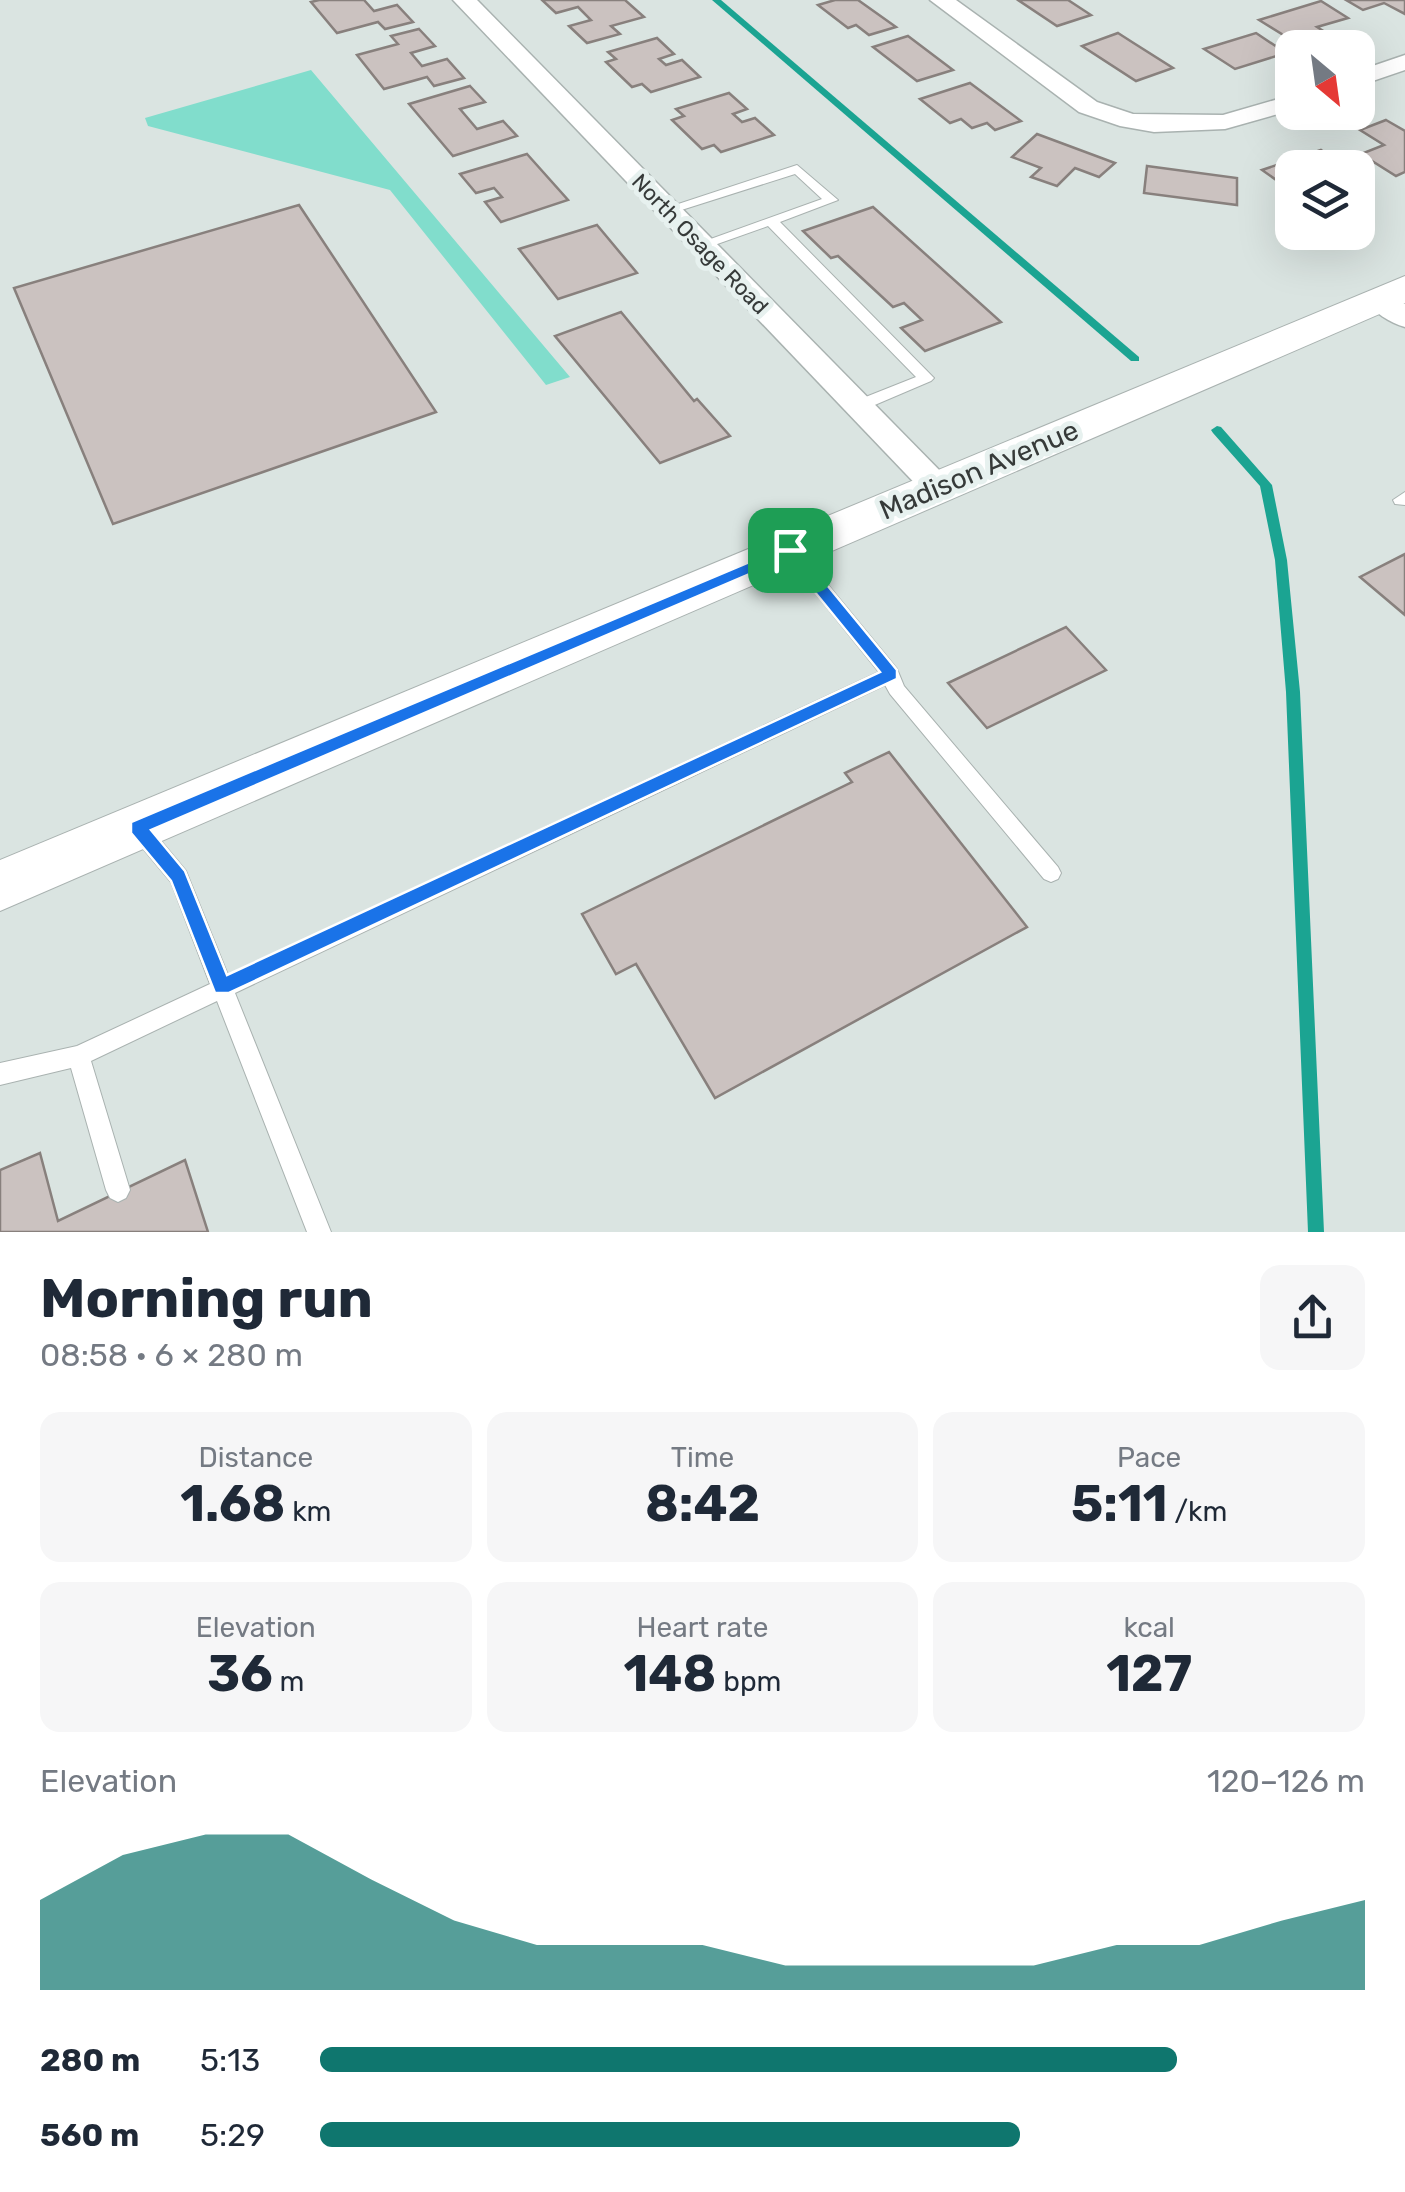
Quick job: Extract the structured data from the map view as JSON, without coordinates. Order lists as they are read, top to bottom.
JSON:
{
  "streets": {
    "main road": ["Madison Avenue"],
    "street": ["North Osage Road"]
  },
  "crossings": [
    ["North Osage Road", "Madison Avenue"]
  ],
  "north": "bottom right",
  "page": {
    "heading": ["Morning run", "08:58 · 6 × 280 m"],
    "stats": [
      ["Distance", "1.68 km"],
      ["Time", "8:42"],
      ["Pace", "5:11 /km"],
      ["Elevation", "36 m"],
      ["Heart rate", "148 bpm"],
      ["kcal", "127"]
    ],
    "chart": ["Elevation", "120–126 m"],
    "list": [
      {
        "name": "280 m",
        "note": "5:13"
      },
      {
        "name": "560 m",
        "note": "5:29"
      }
    ]
  }
}
